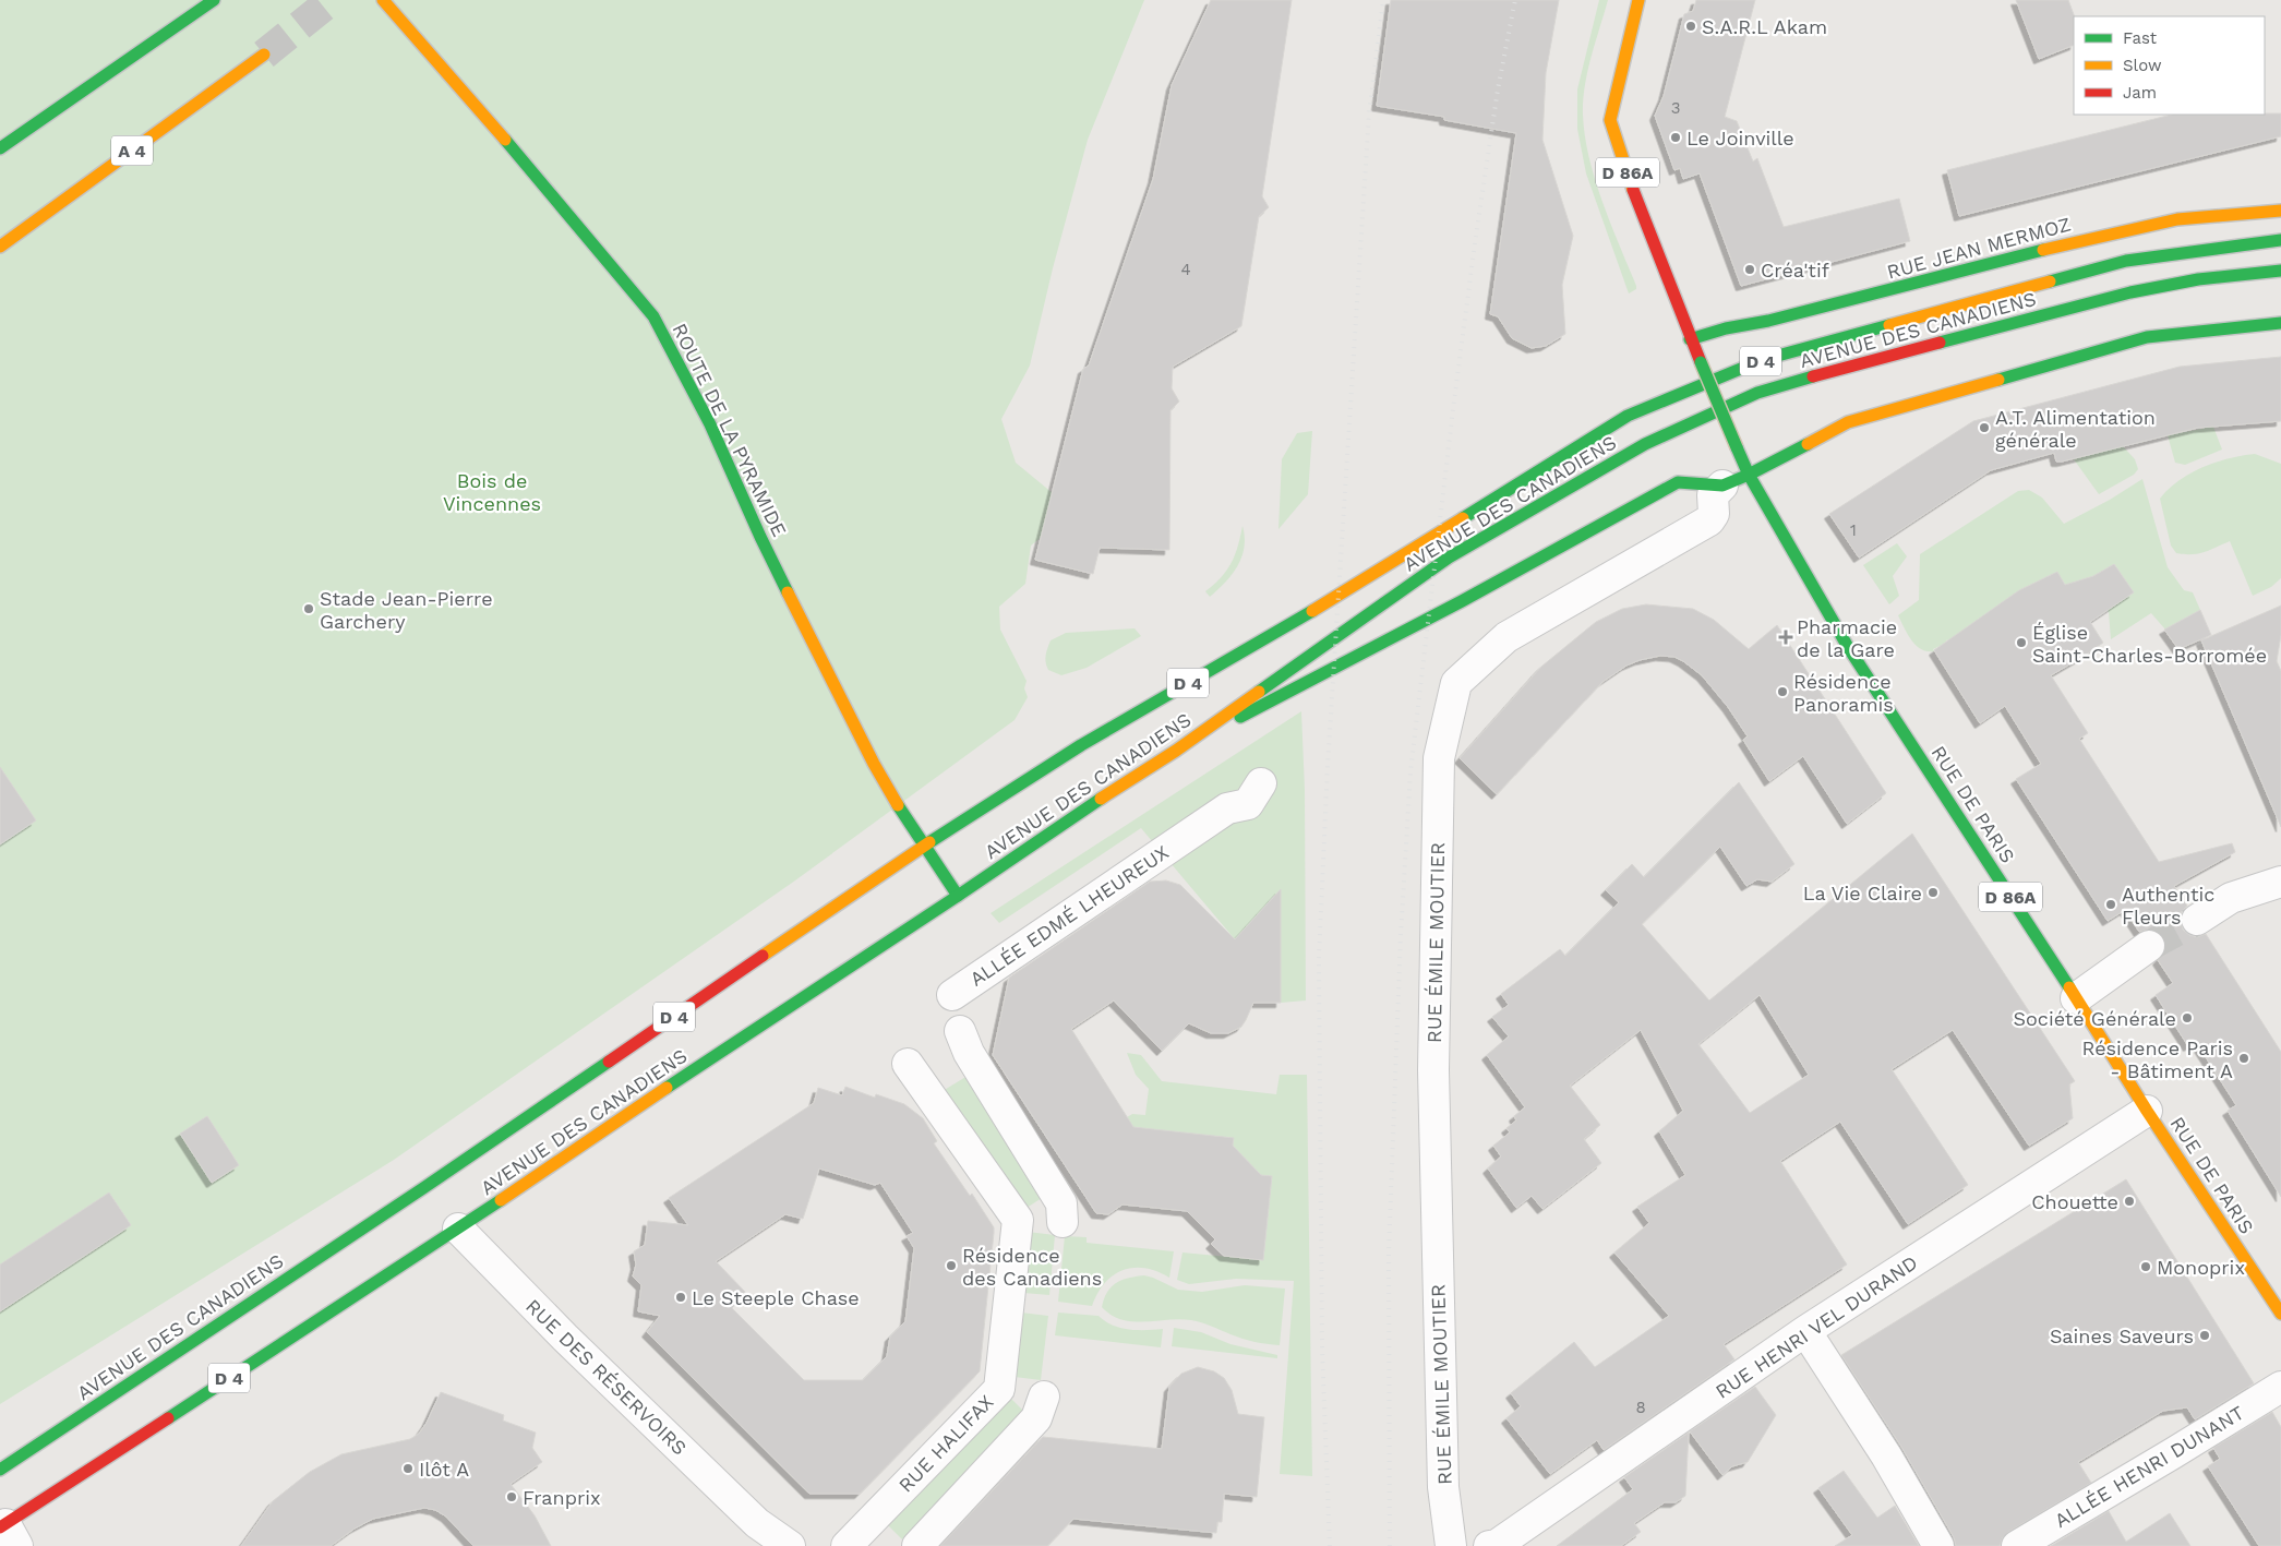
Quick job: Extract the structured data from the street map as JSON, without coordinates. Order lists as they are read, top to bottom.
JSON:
{
  "streets": {
    "main road": [
      "A 4",
      "D 86A",
      "RUE JEAN MERMOZ",
      "AVENUE DES CANADIENS",
      "D 4",
      "ROUTE DE LA PYRAMIDE",
      "RUE DE PARIS"
    ],
    "street": [
      "ALLÉE EDMÉ LHEUREUX",
      "RUE ÉMILE MOUTIER",
      "RUE HENRI VEL DURAND",
      "RUE DES RÉSERVOIRS",
      "RUE HALIFAX",
      "ALLÉE HENRI DUNANT"
    ]
  },
  "crossings": [
    ["D 86A", "RUE JEAN MERMOZ"],
    ["D 86A", "RUE DE PARIS"],
    ["D 86A", "RUE ÉMILE MOUTIER"],
    ["AVENUE DES CANADIENS", "ROUTE DE LA PYRAMIDE"],
    ["AVENUE DES CANADIENS", "RUE DES RÉSERVOIRS"],
    ["RUE DE PARIS", "RUE ÉMILE MOUTIER"],
    ["RUE DE PARIS", "RUE HENRI VEL DURAND"]
  ],
  "parks": ["Bois de Vincennes"],
  "places": {
    "other": [
      "S.A.R.L Akam",
      "Le Joinville",
      "Créa'tif",
      "A.T. Alimentation générale",
      "Stade Jean-Pierre Garchery",
      "Église Saint-Charles-Borromée",
      "Résidence Panoramis",
      "La Vie Claire",
      "Authentic Fleurs",
      "Société Générale",
      "Résidence Paris - Bâtiment A",
      "Chouette",
      "Résidence des Canadiens",
      "Monoprix",
      "Le Steeple Chase",
      "Saines Saveurs",
      "Ilôt A",
      "Franprix"
    ],
    "health": ["Pharmacie de la Gare"]
  },
  "house_numbers": [
    "3",
    "4",
    "1",
    "8"
  ],
  "legend": ["Fast", "Slow", "Jam"]
}
